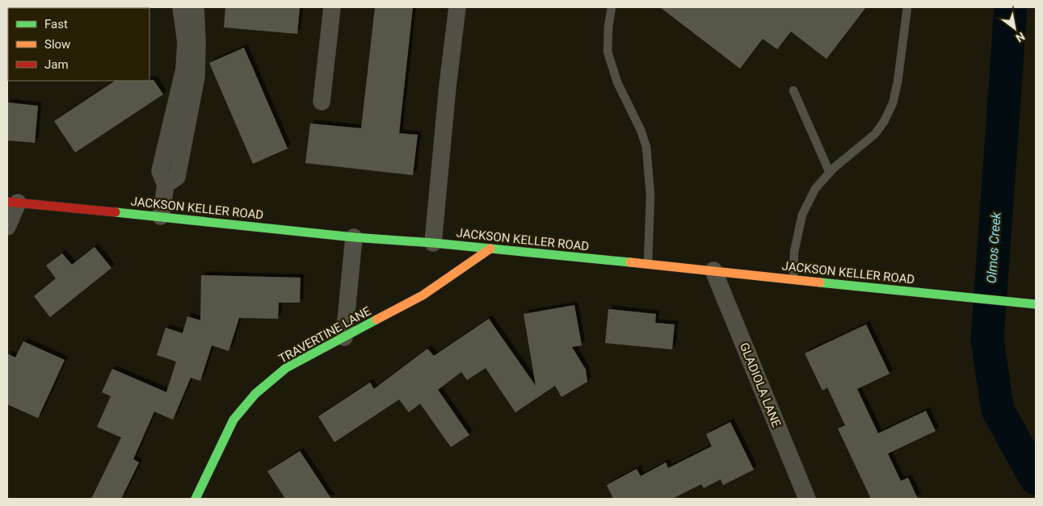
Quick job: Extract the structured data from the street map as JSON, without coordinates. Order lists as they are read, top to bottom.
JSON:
{
  "streets": {
    "main road": ["JACKSON KELLER ROAD", "TRAVERTINE LANE"],
    "street": ["GLADIOLA LANE"]
  },
  "crossings": [
    ["JACKSON KELLER ROAD", "TRAVERTINE LANE"],
    ["JACKSON KELLER ROAD", "GLADIOLA LANE"]
  ],
  "water": ["Olmos Creek"],
  "legend": ["Fast", "Slow", "Jam"],
  "north": "bottom right"
}
